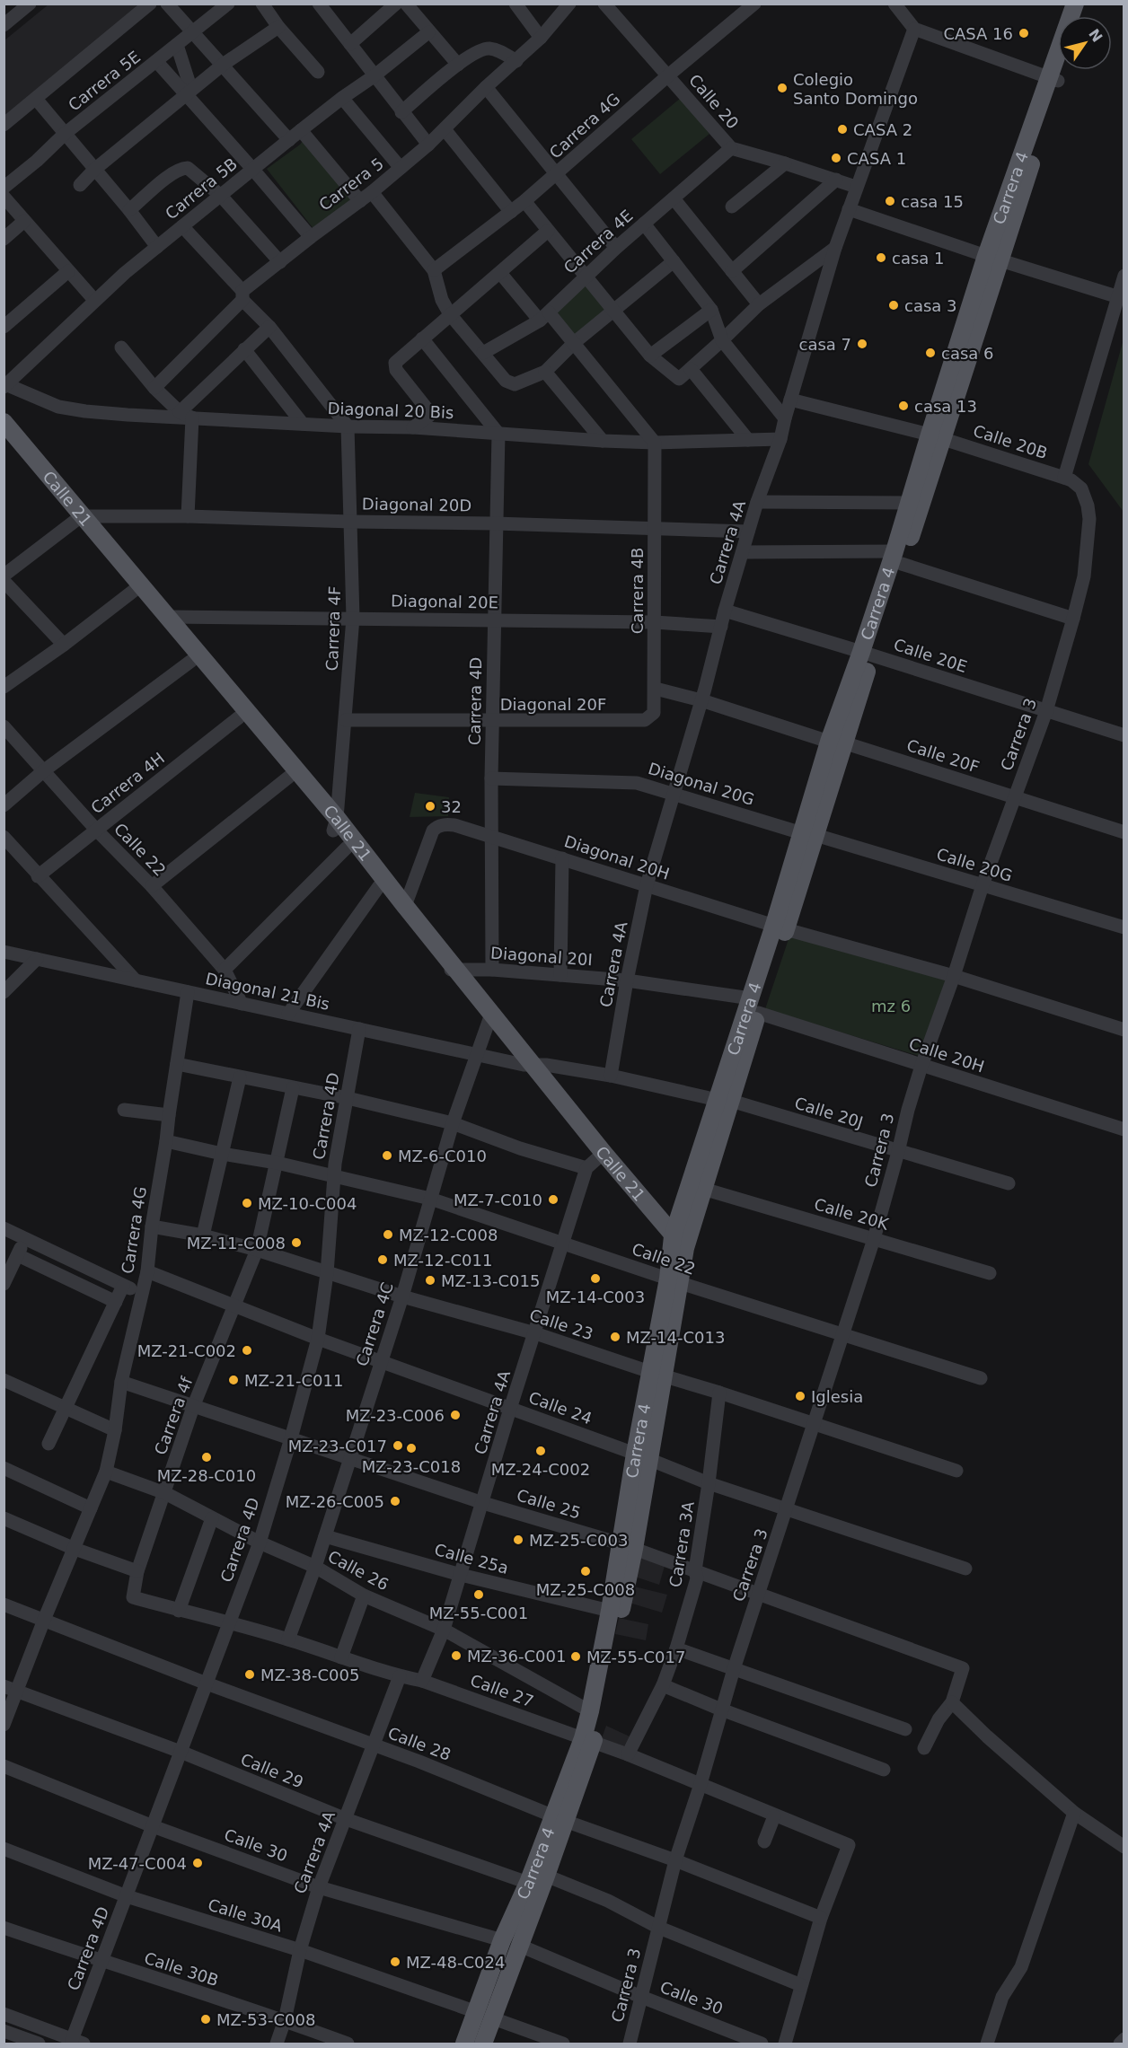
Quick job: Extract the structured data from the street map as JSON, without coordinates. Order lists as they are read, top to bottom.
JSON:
{
  "streets": {
    "main road": ["Carrera 4", "Calle 21"],
    "street": [
      "Carrera 5E",
      "Calle 20",
      "Carrera 4G",
      "Carrera 5",
      "Carrera 5B",
      "Carrera 4E",
      "Diagonal 20 Bis",
      "Calle 20B",
      "Diagonal 20D",
      "Carrera 4A",
      "Carrera 4B",
      "Diagonal 20E",
      "Carrera 4F",
      "Calle 20E",
      "Carrera 4D",
      "Diagonal 20F",
      "Carrera 3",
      "Calle 20F",
      "Carrera 4H",
      "Diagonal 20G",
      "Calle 22",
      "Diagonal 20H",
      "Calle 20G",
      "Diagonal 20I",
      "Diagonal 21 Bis",
      "Calle 20H",
      "Calle 20J",
      "Calle 20K",
      "Carrera 4C",
      "Calle 23",
      "Calle 24",
      "Carrera 4f",
      "Calle 25",
      "Carrera 3A",
      "Calle 25a",
      "Calle 26",
      "Calle 27",
      "Calle 28",
      "Calle 29",
      "Calle 30",
      "Calle 30A",
      "Calle 30B"
    ]
  },
  "crossings": [
    ["Calle 20", "Carrera 4G"],
    ["Calle 20", "Carrera 4E"],
    ["Calle 20", "Carrera 4A"],
    ["Carrera 4G", "Calle 22"],
    ["Carrera 4G", "Diagonal 21 Bis"],
    ["Carrera 4G", "Calle 23"],
    ["Carrera 4G", "Calle 24"],
    ["Carrera 4G", "Calle 25"],
    ["Carrera 4G", "Calle 26"],
    ["Carrera 4", "Calle 20B"],
    ["Carrera 4", "Calle 21"],
    ["Carrera 4", "Calle 20E"],
    ["Carrera 4", "Calle 20F"],
    ["Carrera 4", "Diagonal 20G"],
    ["Carrera 4", "Calle 22"],
    ["Carrera 4", "Diagonal 20H"],
    ["Carrera 4", "Calle 20G"],
    ["Carrera 4", "Diagonal 20I"],
    ["Carrera 4", "Calle 20H"],
    ["Carrera 4", "Calle 20J"],
    ["Carrera 4", "Calle 20K"],
    ["Carrera 4", "Calle 23"],
    ["Carrera 4", "Calle 24"],
    ["Carrera 4", "Calle 25"],
    ["Carrera 4", "Calle 25a"],
    ["Carrera 4", "Calle 26"],
    ["Carrera 4", "Calle 27"],
    ["Carrera 4", "Calle 28"],
    ["Carrera 4", "Calle 29"],
    ["Carrera 4", "Calle 30"],
    ["Carrera 4", "Calle 30A"],
    ["Carrera 5B", "Diagonal 20 Bis"],
    ["Diagonal 20 Bis", "Carrera 4A"],
    ["Diagonal 20 Bis", "Carrera 4B"],
    ["Diagonal 20 Bis", "Carrera 4F"],
    ["Diagonal 20 Bis", "Carrera 4D"],
    ["Calle 20B", "Carrera 4A"],
    ["Calle 20B", "Carrera 3"],
    ["Calle 21", "Diagonal 20D"],
    ["Calle 21", "Carrera 4A"],
    ["Calle 21", "Diagonal 20E"],
    ["Calle 21", "Carrera 4F"],
    ["Calle 21", "Carrera 4H"],
    ["Calle 21", "Diagonal 20H"],
    ["Calle 21", "Diagonal 20I"],
    ["Calle 21", "Diagonal 21 Bis"],
    ["Calle 21", "Carrera 4C"],
    ["Diagonal 20D", "Carrera 4A"],
    ["Diagonal 20D", "Carrera 4B"],
    ["Diagonal 20D", "Carrera 4F"],
    ["Diagonal 20D", "Carrera 4D"],
    ["Carrera 4A", "Diagonal 20E"],
    ["Carrera 4A", "Calle 20E"],
    ["Carrera 4A", "Diagonal 20G"],
    ["Carrera 4A", "Calle 22"],
    ["Carrera 4A", "Diagonal 20H"],
    ["Carrera 4A", "Diagonal 20I"],
    ["Carrera 4A", "Diagonal 21 Bis"],
    ["Carrera 4A", "Calle 20J"],
    ["Carrera 4A", "Calle 23"],
    ["Carrera 4A", "Calle 24"],
    ["Carrera 4A", "Calle 25"],
    ["Carrera 4A", "Calle 25a"],
    ["Carrera 4A", "Calle 26"],
    ["Carrera 4A", "Calle 27"],
    ["Carrera 4A", "Calle 28"],
    ["Carrera 4A", "Calle 29"],
    ["Carrera 4A", "Calle 30"],
    ["Carrera 4A", "Calle 30A"],
    ["Carrera 4A", "Calle 30B"],
    ["Carrera 4B", "Diagonal 20E"],
    ["Carrera 4B", "Diagonal 20F"],
    ["Diagonal 20E", "Carrera 4F"],
    ["Diagonal 20E", "Carrera 4D"],
    ["Carrera 4F", "Diagonal 20F"],
    ["Calle 20E", "Carrera 3"],
    ["Carrera 4D", "Diagonal 20F"],
    ["Carrera 4D", "Diagonal 20G"],
    ["Carrera 4D", "Calle 22"],
    ["Carrera 4D", "Diagonal 20H"],
    ["Carrera 4D", "Diagonal 20I"],
    ["Carrera 4D", "Diagonal 21 Bis"],
    ["Carrera 4D", "Calle 23"],
    ["Carrera 4D", "Calle 24"],
    ["Carrera 4D", "Calle 25"],
    ["Carrera 4D", "Calle 26"],
    ["Carrera 4D", "Calle 27"],
    ["Carrera 4D", "Calle 28"],
    ["Carrera 4D", "Calle 29"],
    ["Carrera 4D", "Calle 30"],
    ["Carrera 4D", "Calle 30A"],
    ["Carrera 4D", "Calle 30B"],
    ["Carrera 3", "Calle 20F"],
    ["Carrera 3", "Calle 22"],
    ["Carrera 3", "Calle 20G"],
    ["Carrera 3", "Calle 20H"],
    ["Carrera 3", "Calle 20J"],
    ["Carrera 3", "Calle 20K"],
    ["Carrera 3", "Calle 23"],
    ["Carrera 3", "Calle 24"],
    ["Carrera 3", "Calle 25"],
    ["Carrera 3", "Calle 27"],
    ["Carrera 3", "Calle 28"],
    ["Carrera 3", "Calle 30"],
    ["Carrera 4H", "Calle 22"],
    ["Diagonal 20G", "Calle 20G"],
    ["Calle 22", "Diagonal 21 Bis"],
    ["Calle 22", "Carrera 4C"],
    ["Calle 22", "Carrera 4f"],
    ["Diagonal 20I", "Calle 20H"],
    ["Diagonal 21 Bis", "Calle 20J"],
    ["Diagonal 21 Bis", "Carrera 4C"],
    ["Carrera 4C", "Calle 23"],
    ["Carrera 4C", "Calle 24"],
    ["Carrera 4C", "Calle 25"],
    ["Carrera 4C", "Calle 25a"],
    ["Carrera 4C", "Calle 26"],
    ["Carrera 4C", "Calle 27"],
    ["Calle 23", "Carrera 4f"],
    ["Calle 23", "Carrera 3A"],
    ["Calle 24", "Carrera 4f"],
    ["Calle 24", "Carrera 3A"],
    ["Carrera 4f", "Calle 25"],
    ["Carrera 4f", "Calle 26"],
    ["Carrera 4f", "Calle 27"],
    ["Calle 25", "Carrera 3A"],
    ["Carrera 3A", "Calle 27"],
    ["Calle 27", "Calle 28"]
  ],
  "parks": ["mz 6"],
  "places": [
    "CASA 16",
    "Colegio Santo Domingo",
    "CASA 2",
    "CASA 1",
    "casa 15",
    "casa 1",
    "casa 3",
    "casa 7",
    "casa 6",
    "casa 13",
    "32",
    "MZ-6-C010",
    "MZ-7-C010",
    "MZ-10-C004",
    "MZ-12-C008",
    "MZ-11-C008",
    "MZ-12-C011",
    "MZ-14-C003",
    "MZ-13-C015",
    "MZ-14-C013",
    "MZ-21-C002",
    "MZ-21-C011",
    "Iglesia",
    "MZ-23-C006",
    "MZ-23-C017",
    "MZ-23-C018",
    "MZ-24-C002",
    "MZ-28-C010",
    "MZ-26-C005",
    "MZ-25-C003",
    "MZ-25-C008",
    "MZ-55-C001",
    "MZ-36-C001",
    "MZ-55-C017",
    "MZ-38-C005",
    "MZ-47-C004",
    "MZ-48-C024",
    "MZ-53-C008"
  ],
  "north": "top right"
}
